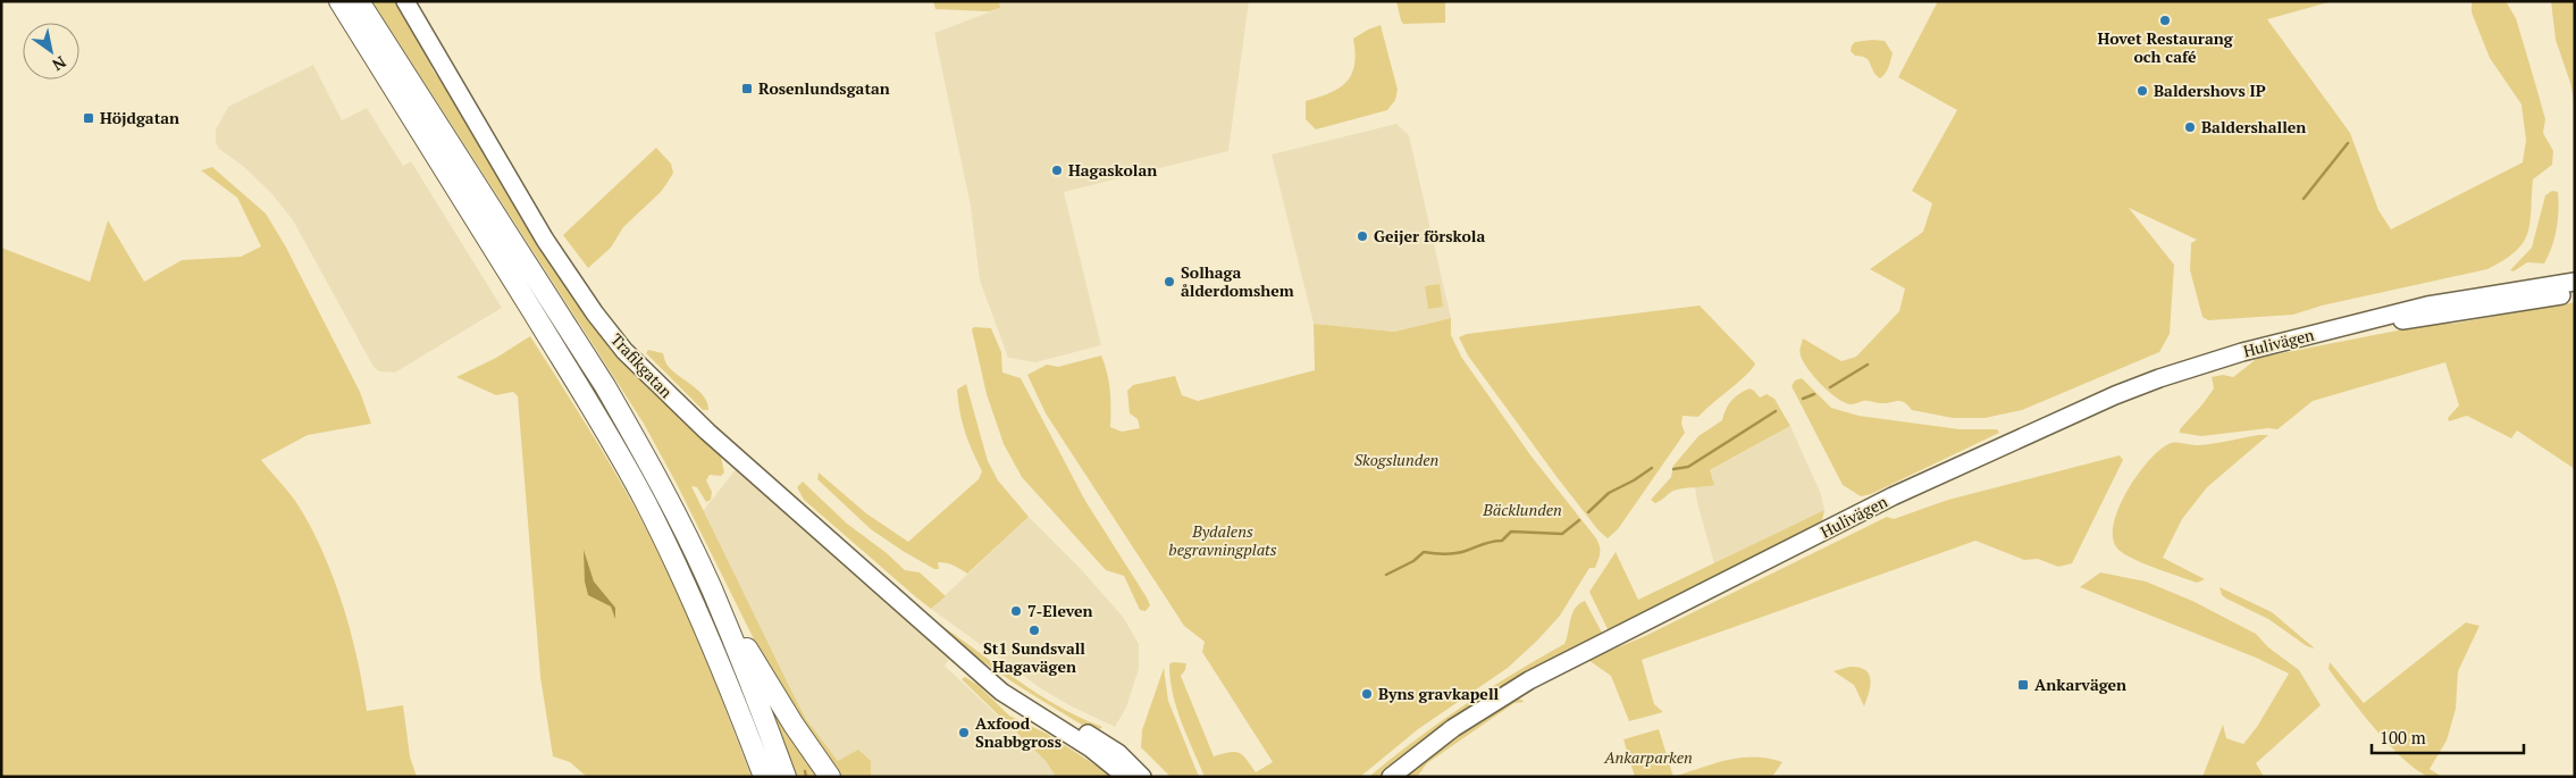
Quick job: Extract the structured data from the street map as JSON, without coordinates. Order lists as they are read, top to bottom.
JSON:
{
  "streets": {
    "main road": ["Hulivägen", "Trafikgatan"]
  },
  "parks": [
    "Skogslunden",
    "Bäcklunden",
    "Bydalens begravningplats",
    "Ankarparken"
  ],
  "places": {
    "other": [
      "Hovet Restaurang och café",
      "Baldershovs IP",
      "Baldershallen",
      "Hagaskolan",
      "Geijer förskola",
      "Solhaga ålderdomshem",
      "7-Eleven",
      "St1 Sundsvall Hagavägen",
      "Byns gravkapell",
      "Axfood Snabbgross"
    ],
    "transit": ["Rosenlundsgatan", "Höjdgatan", "Ankarvägen"]
  },
  "scale_bar": "100 m",
  "north": "bottom right"
}
